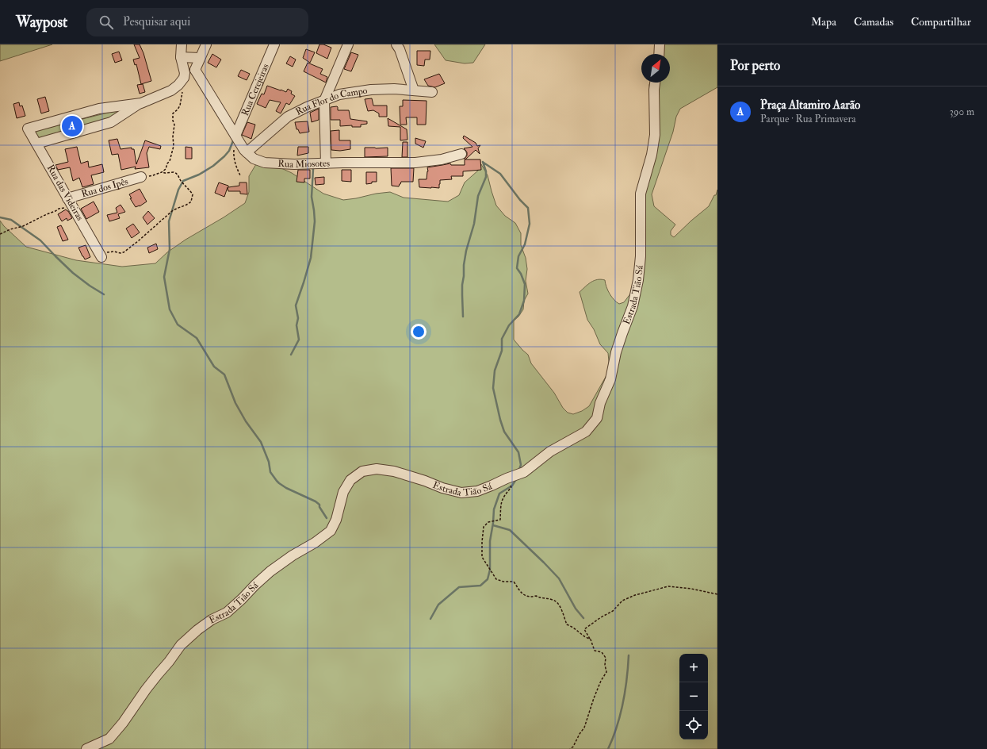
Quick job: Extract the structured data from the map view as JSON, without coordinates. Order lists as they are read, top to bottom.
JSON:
{
  "streets": {
    "street": [
      "Rua Cerejeiras",
      "Rua Flor do Campo",
      "Rua Miosotes",
      "Rua dos Ipês",
      "Rua das Videiras",
      "Estrada Tião Sá"
    ]
  },
  "crossings": [
    ["Rua Cerejeiras", "Rua Miosotes"],
    ["Rua Flor do Campo", "Rua Miosotes"],
    ["Rua dos Ipês", "Rua das Videiras"]
  ],
  "north": "top right",
  "page": {
    "header": "Waypost",
    "search": "Pesquisar aqui",
    "nav": ["Mapa", "Camadas", "Compartilhar"],
    "heading": "Por perto",
    "list": [
      {
        "mark": "A",
        "name": "Praça Altamiro Aarão",
        "note": "Parque · Rua Primavera",
        "value": "390 m"
      }
    ],
    "pins": "A",
    "map_buttons": ["+", "−"]
  }
}
